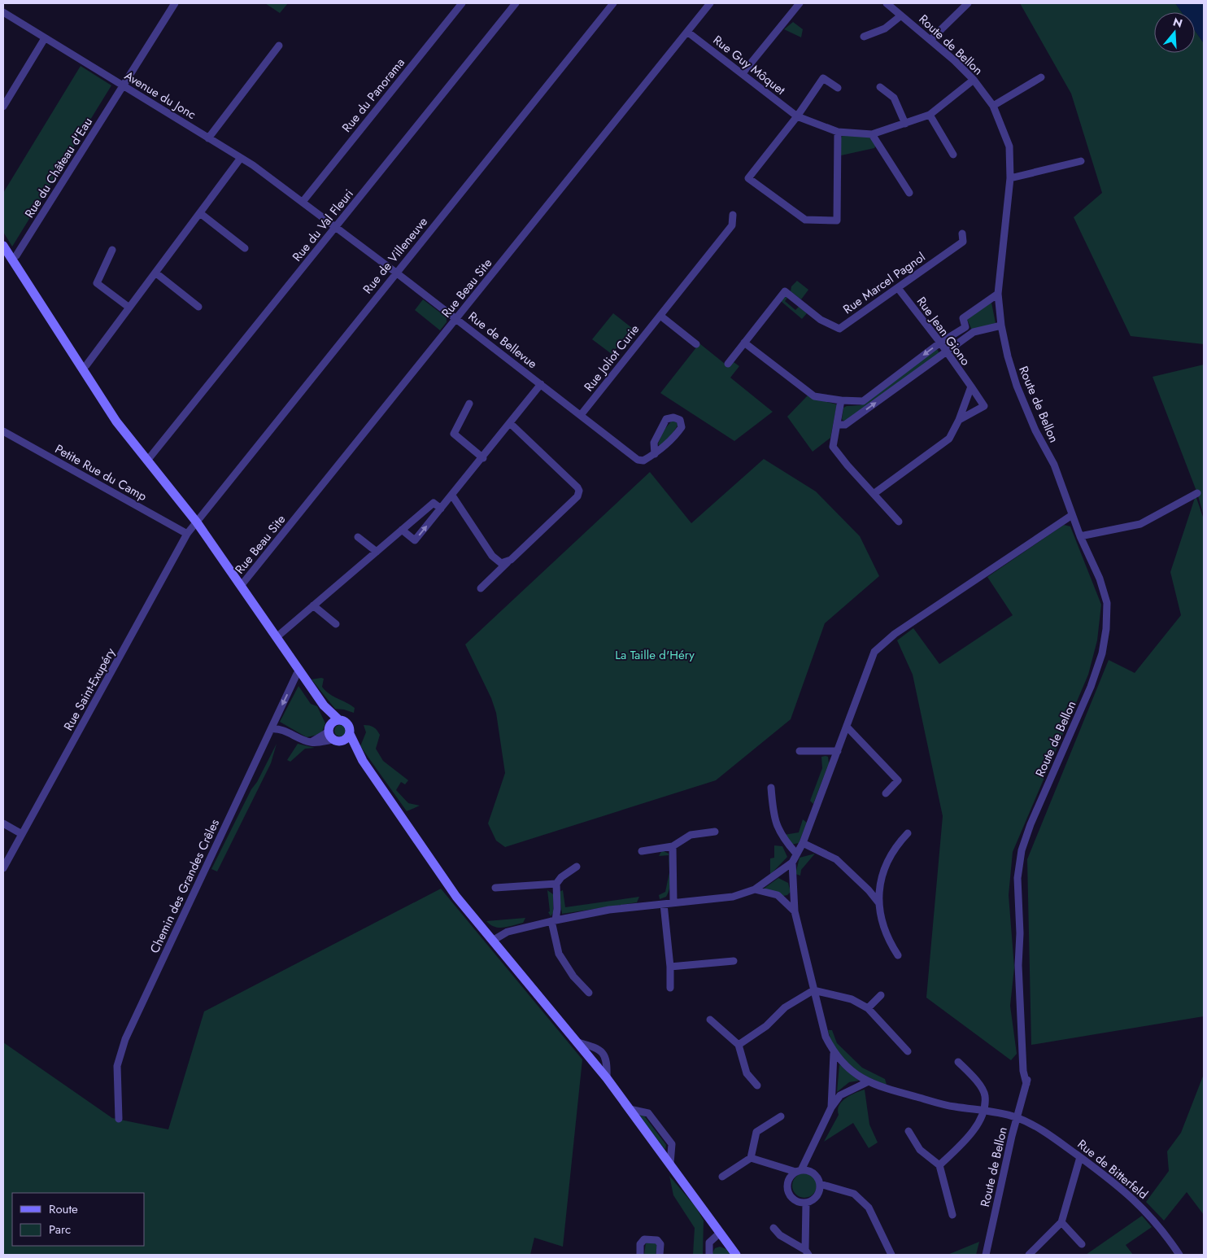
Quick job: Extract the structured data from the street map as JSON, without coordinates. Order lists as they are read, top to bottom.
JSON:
{
  "streets": {
    "street": [
      "Route de Bellon",
      "Rue Guy Môquet",
      "Avenue du Jonc",
      "Rue du Panorama",
      "Rue du Château d'Eau",
      "Rue du Val Fleuri",
      "Rue de Villeneuve",
      "Rue Marcel Pagnol",
      "Rue Beau Site",
      "Rue Jean Giono",
      "Rue de Bellevue",
      "Rue Joliot Curie",
      "Petite Rue du Camp",
      "Rue Saint-Exupéry",
      "Chemin des Grandes Crêles",
      "Rue de Bitterfeld"
    ]
  },
  "crossings": [
    ["Route de Bellon", "Rue Guy Môquet"],
    ["Route de Bellon", "Rue de Bitterfeld"],
    ["Rue Guy Môquet", "Rue Beau Site"],
    ["Avenue du Jonc", "Rue du Panorama"],
    ["Avenue du Jonc", "Rue du Château d'Eau"],
    ["Avenue du Jonc", "Rue de Bellevue"],
    ["Rue du Panorama", "Rue de Bellevue"],
    ["Rue du Val Fleuri", "Rue de Bellevue"],
    ["Rue de Villeneuve", "Rue de Bellevue"],
    ["Rue de Villeneuve", "Rue Saint-Exupéry"],
    ["Rue Marcel Pagnol", "Rue Jean Giono"],
    ["Rue Beau Site", "Rue de Bellevue"],
    ["Rue de Bellevue", "Rue Joliot Curie"],
    ["Petite Rue du Camp", "Rue Saint-Exupéry"]
  ],
  "parks": ["La Taille d'Héry"],
  "legend": ["Route", "Parc"],
  "north": "top"
}
